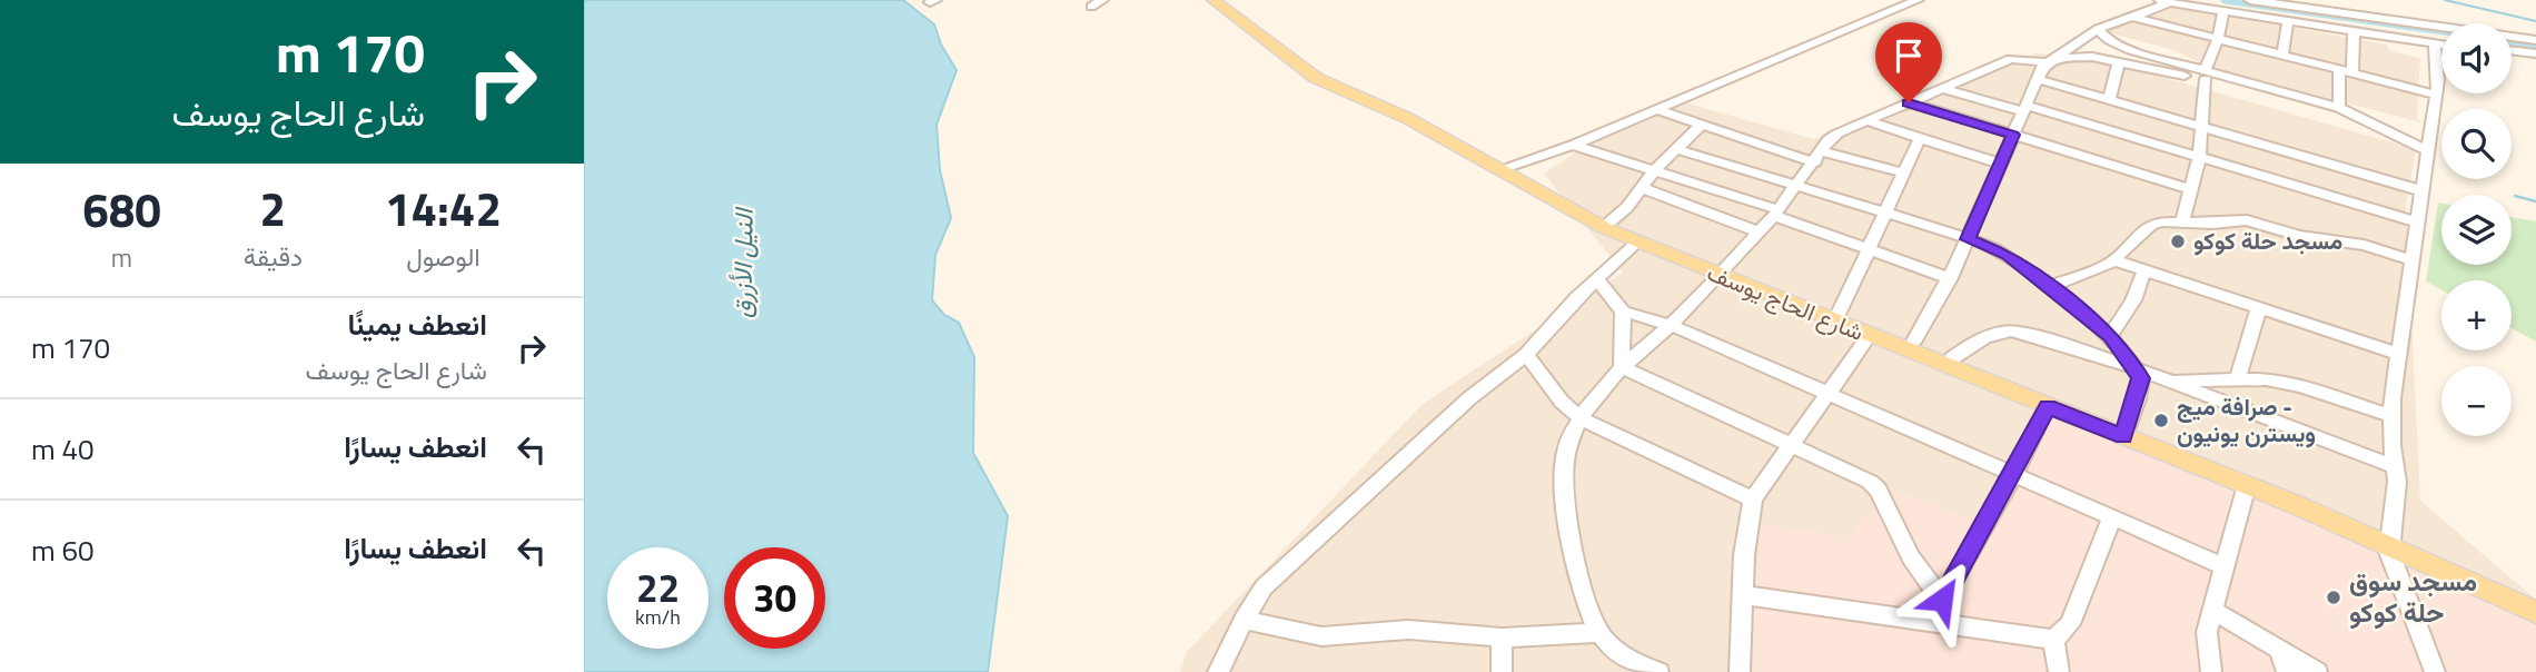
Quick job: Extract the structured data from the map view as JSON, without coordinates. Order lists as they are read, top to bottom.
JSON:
{
  "streets": {
    "main road": ["شارع الحاج يوسف"]
  },
  "water": ["النيل الأزرق"],
  "places": ["مسجد حلة كوكو", "صرافة ميج - ويسترن يونيون", "مسجد سوق حلة كوكو"],
  "page": {
    "turn": ["170 m", "شارع الحاج يوسف"],
    "map_buttons": ["+", "−"],
    "eta": [
      "14:42",
      "الوصول",
      "2",
      "دقيقة",
      "680",
      "m"
    ],
    "list": [
      {
        "name": "انعطف يمينًا",
        "note": "شارع الحاج يوسف",
        "value": "170 m"
      },
      {
        "name": "انعطف يسارًا",
        "value": "40 m"
      },
      {
        "name": "انعطف يسارًا",
        "value": "60 m"
      }
    ],
    "speed": "22 km/h",
    "limit": "30"
  }
}
